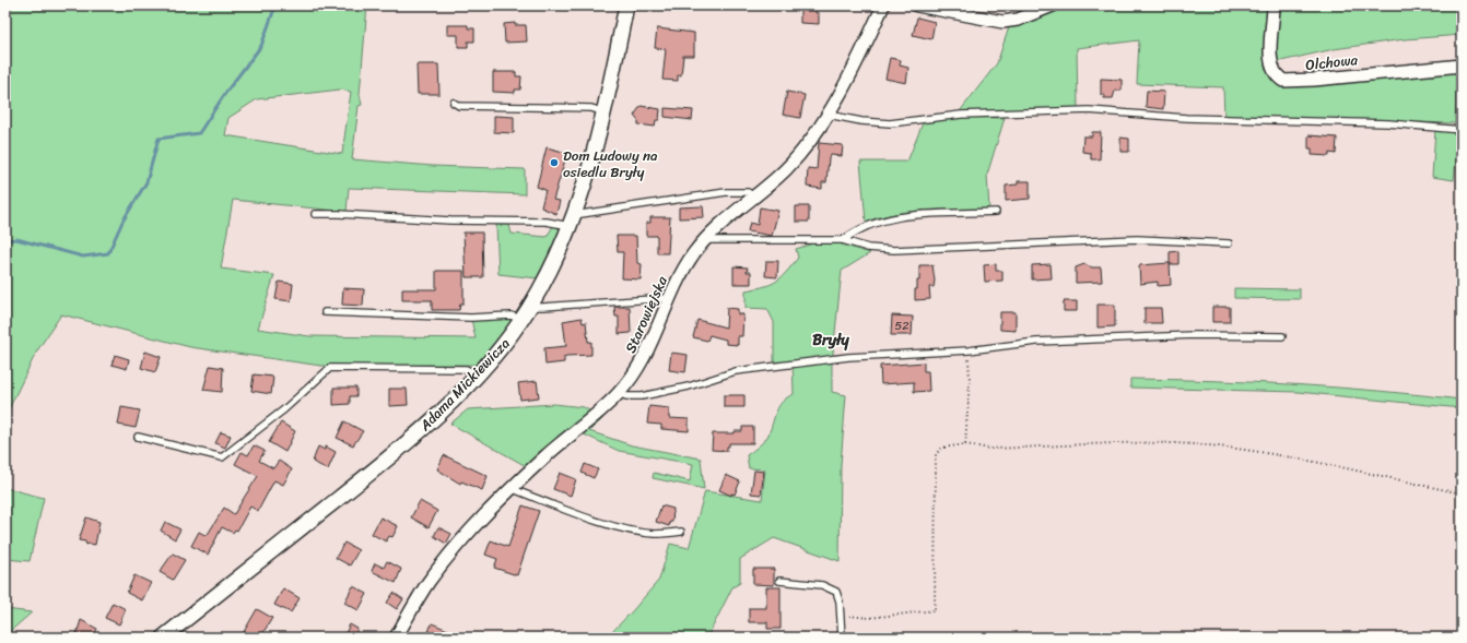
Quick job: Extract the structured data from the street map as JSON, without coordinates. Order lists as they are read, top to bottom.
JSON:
{
  "streets": {
    "street": ["Olchowa", "Starowiejska", "Adama Mickiewicza"]
  },
  "districts": ["Bryły"],
  "places": ["Dom Ludowy na osiedlu Bryły"],
  "house_numbers": ["52"]
}
